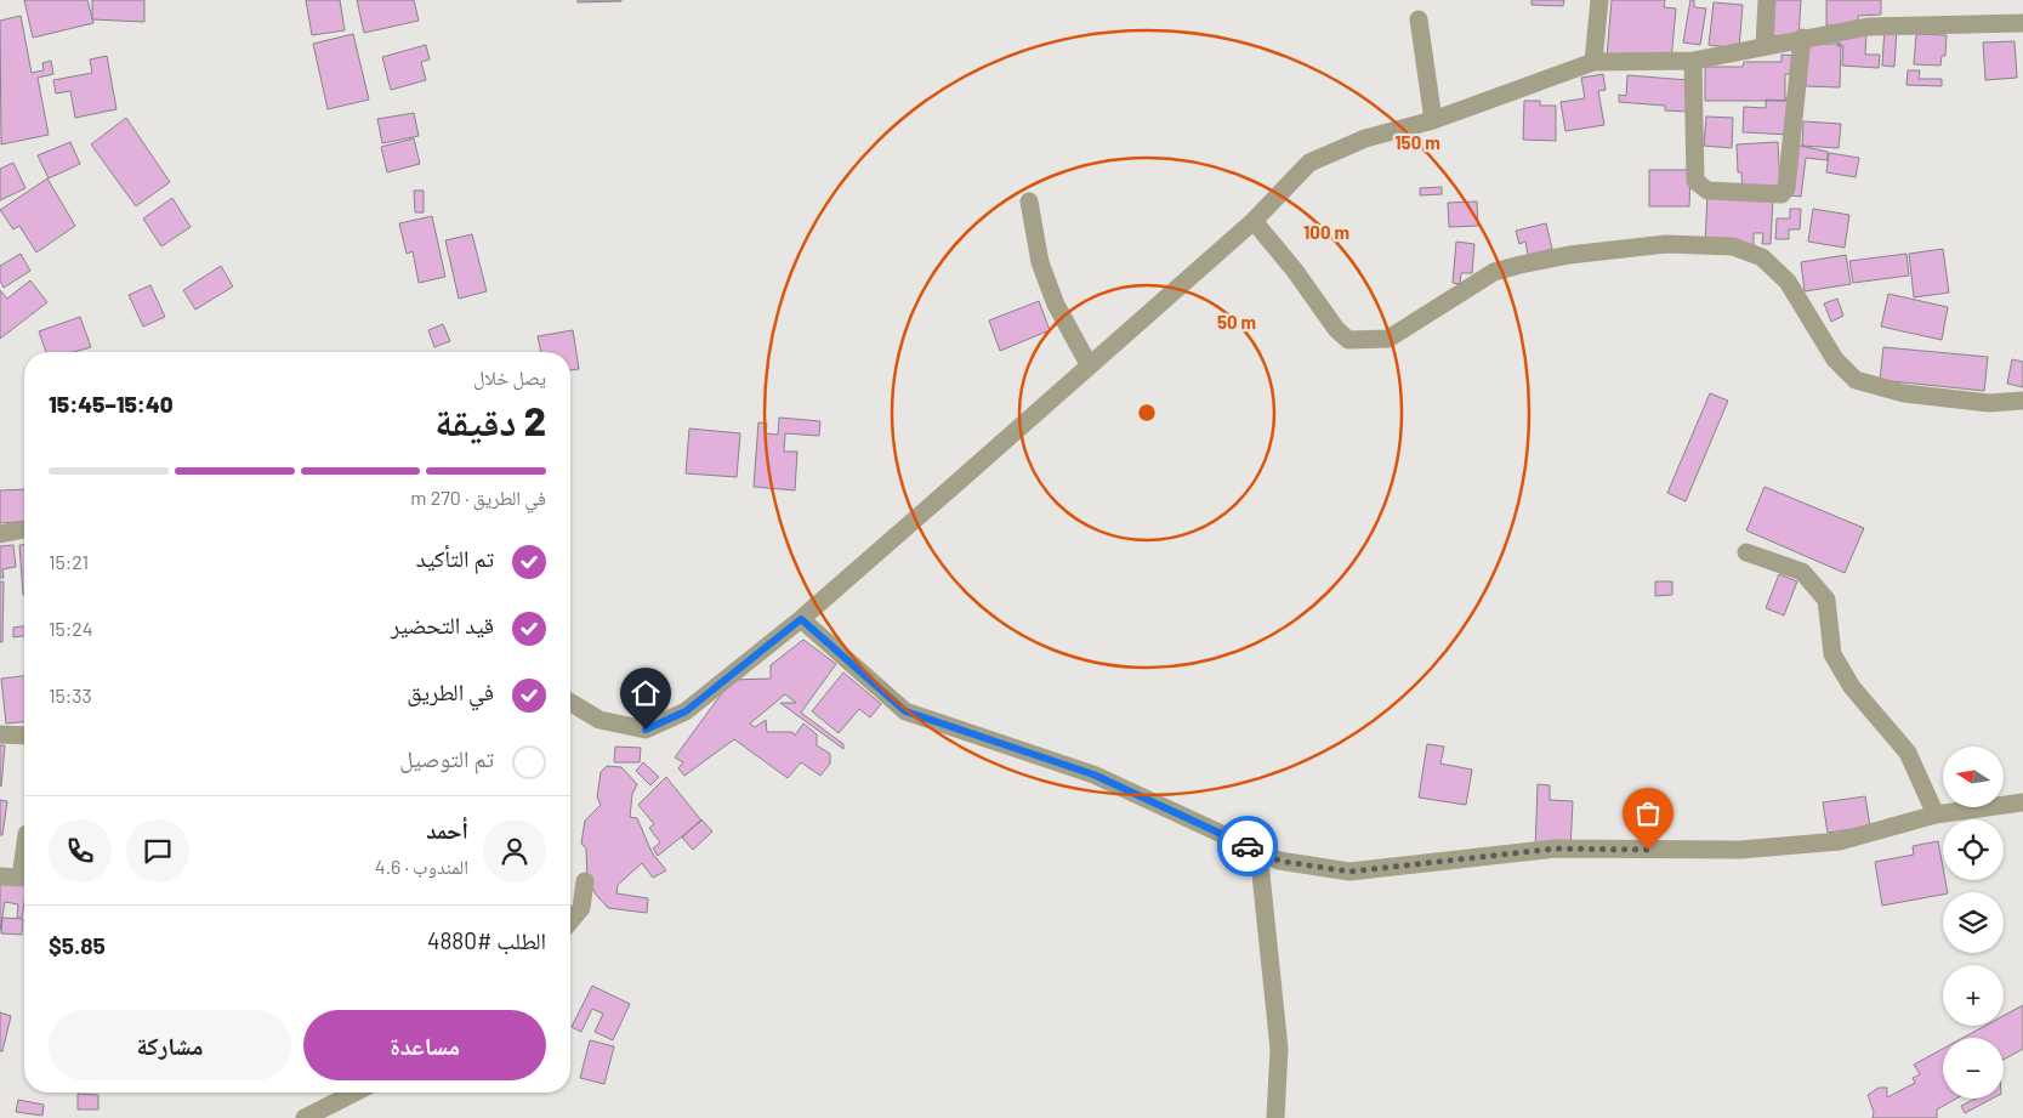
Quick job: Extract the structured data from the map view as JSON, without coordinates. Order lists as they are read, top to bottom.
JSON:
{
  "north": "left",
  "page": {
    "heading": ["2 دقيقة", "يصل خلال", "15:40–15:45"],
    "panel": [
      "أحمد",
      "المندوب · 4.6",
      "الطلب #4880",
      "$5.85"
    ],
    "bar": "في الطريق · 270 m",
    "list": [
      ["تم التأكيد", "15:21"],
      ["قيد التحضير", "15:24"],
      ["في الطريق", "15:33"],
      "تم التوصيل"
    ],
    "map_buttons": ["+", "−"],
    "buttons": ["مساعدة", "مشاركة"]
  },
  "rings": ["150 m", "100 m", "50 m"]
}
